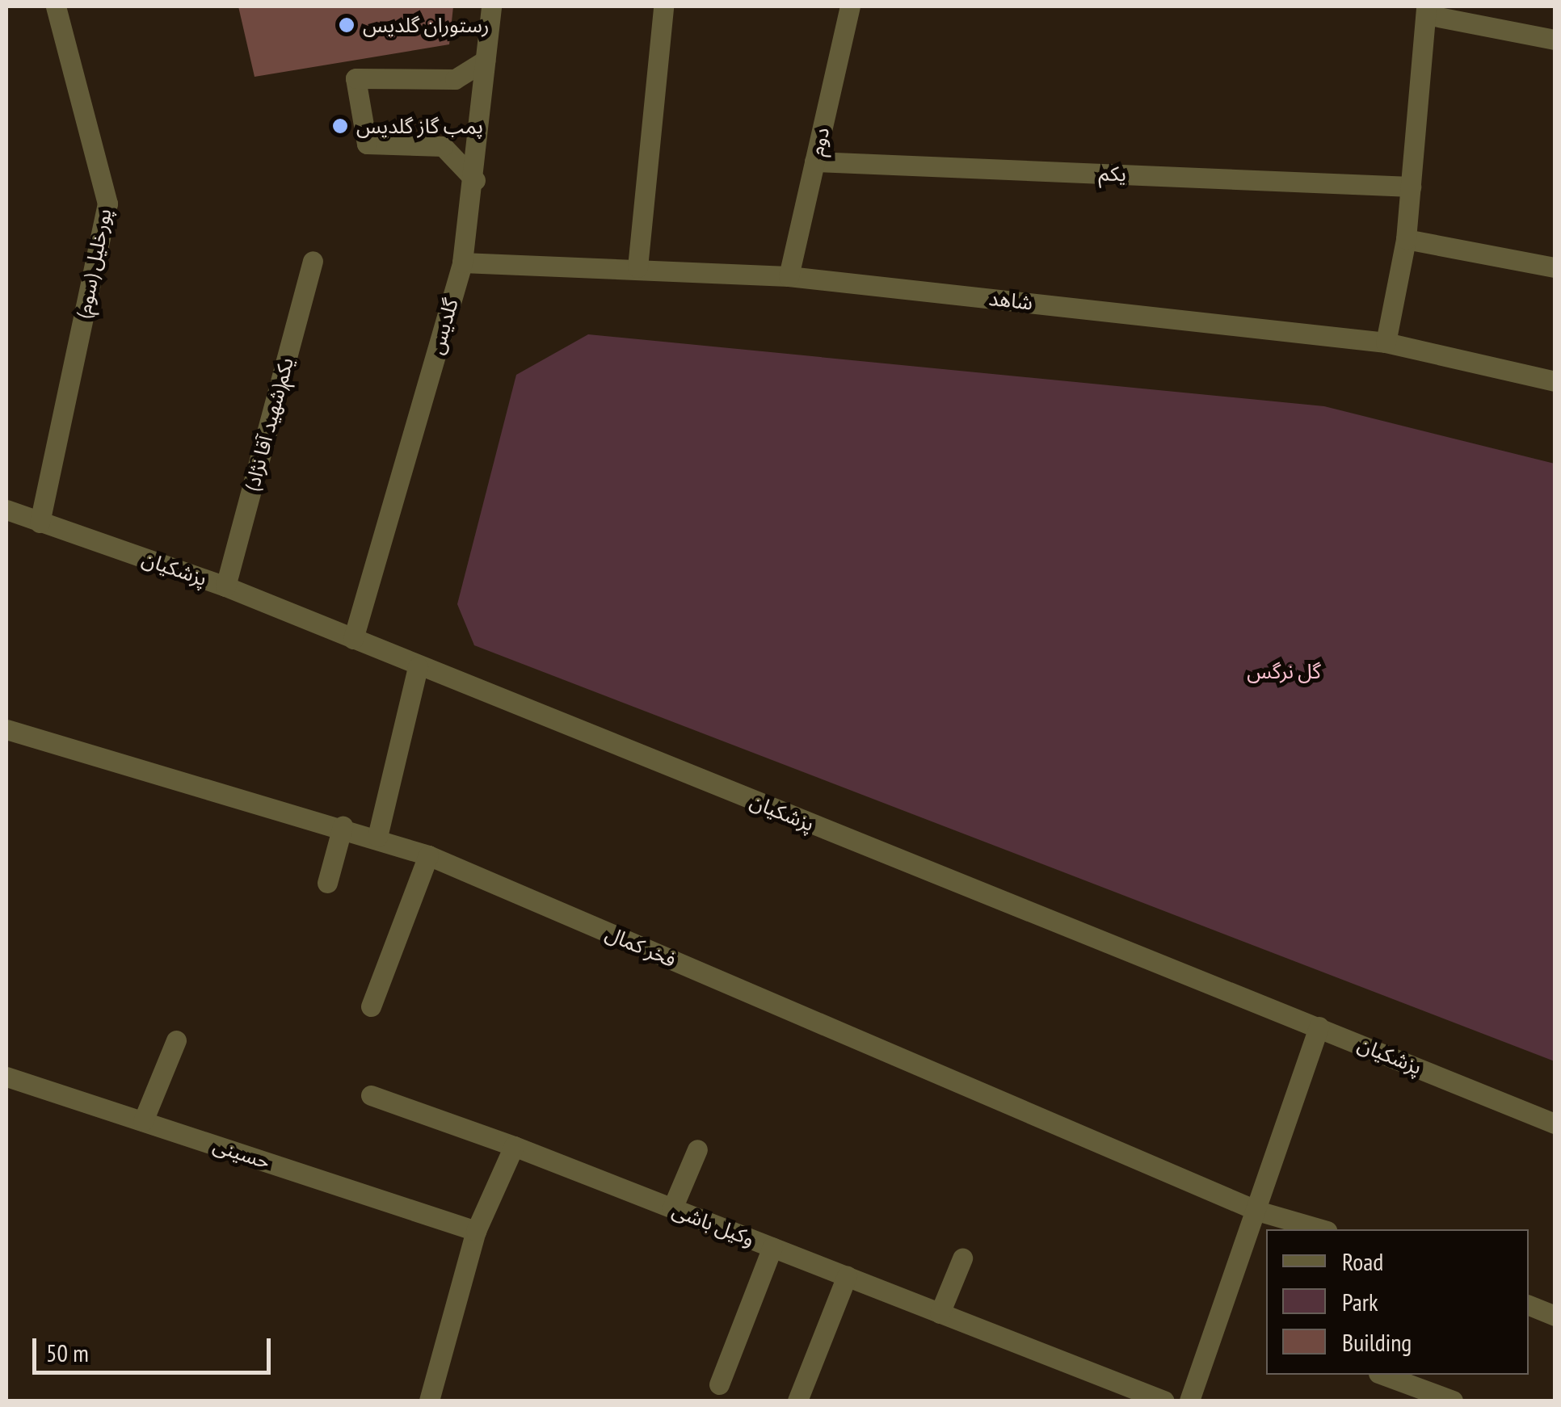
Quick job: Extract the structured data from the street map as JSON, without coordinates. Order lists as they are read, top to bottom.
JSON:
{
  "streets": {
    "street": [
      "دوم",
      "یکم",
      "پورخلیل (سوم)",
      "شاهد",
      "گلدیس",
      "یکم(شهید آقا نژاد)",
      "پزشکیان",
      "فخر کمال",
      "حسینی",
      "وکیل باشی"
    ]
  },
  "crossings": [
    ["دوم", "یکم"],
    ["دوم", "شاهد"],
    ["پورخلیل (سوم)", "پزشکیان"],
    ["شاهد", "گلدیس"],
    ["گلدیس", "پزشکیان"],
    ["یکم(شهید آقا نژاد)", "پزشکیان"]
  ],
  "parks": ["گل نرگس"],
  "places": ["رستوران گلدیس", "پمب گاز گلدیس"],
  "legend": ["Road", "Park", "Building"],
  "scale_bar": "50 m"
}
